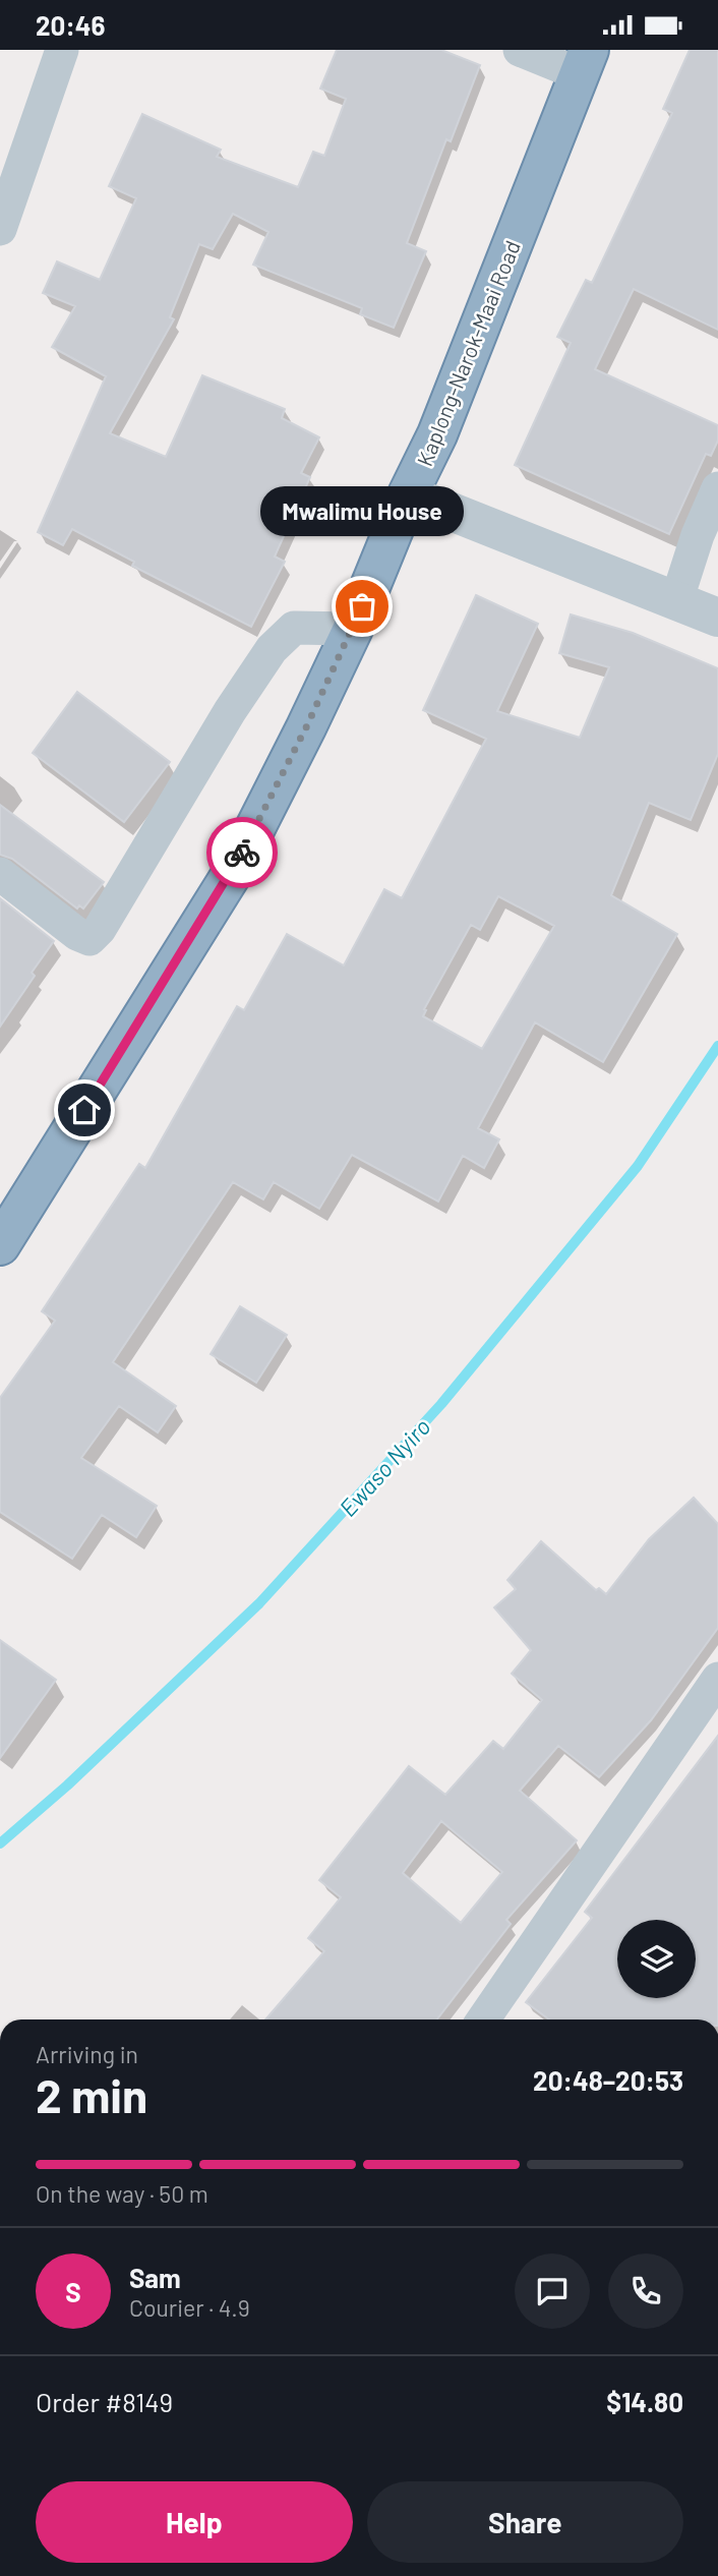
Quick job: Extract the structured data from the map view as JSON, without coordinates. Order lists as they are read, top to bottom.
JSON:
{
  "streets": {
    "highway": ["Kaplong-Narok-Maai Road"]
  },
  "water": ["Ewaso Nyiro"],
  "places": ["Mwalimu House"],
  "page": {
    "status": "20:46",
    "bubble": "Mwalimu House",
    "heading": ["2 min", "Arriving in", "20:48–20:53"],
    "panel": [
      "Sam",
      "Courier · 4.9",
      "Order #8149",
      "$14.80"
    ],
    "bar": "On the way · 50 m",
    "round": "S",
    "buttons": ["Help", "Share"]
  }
}
